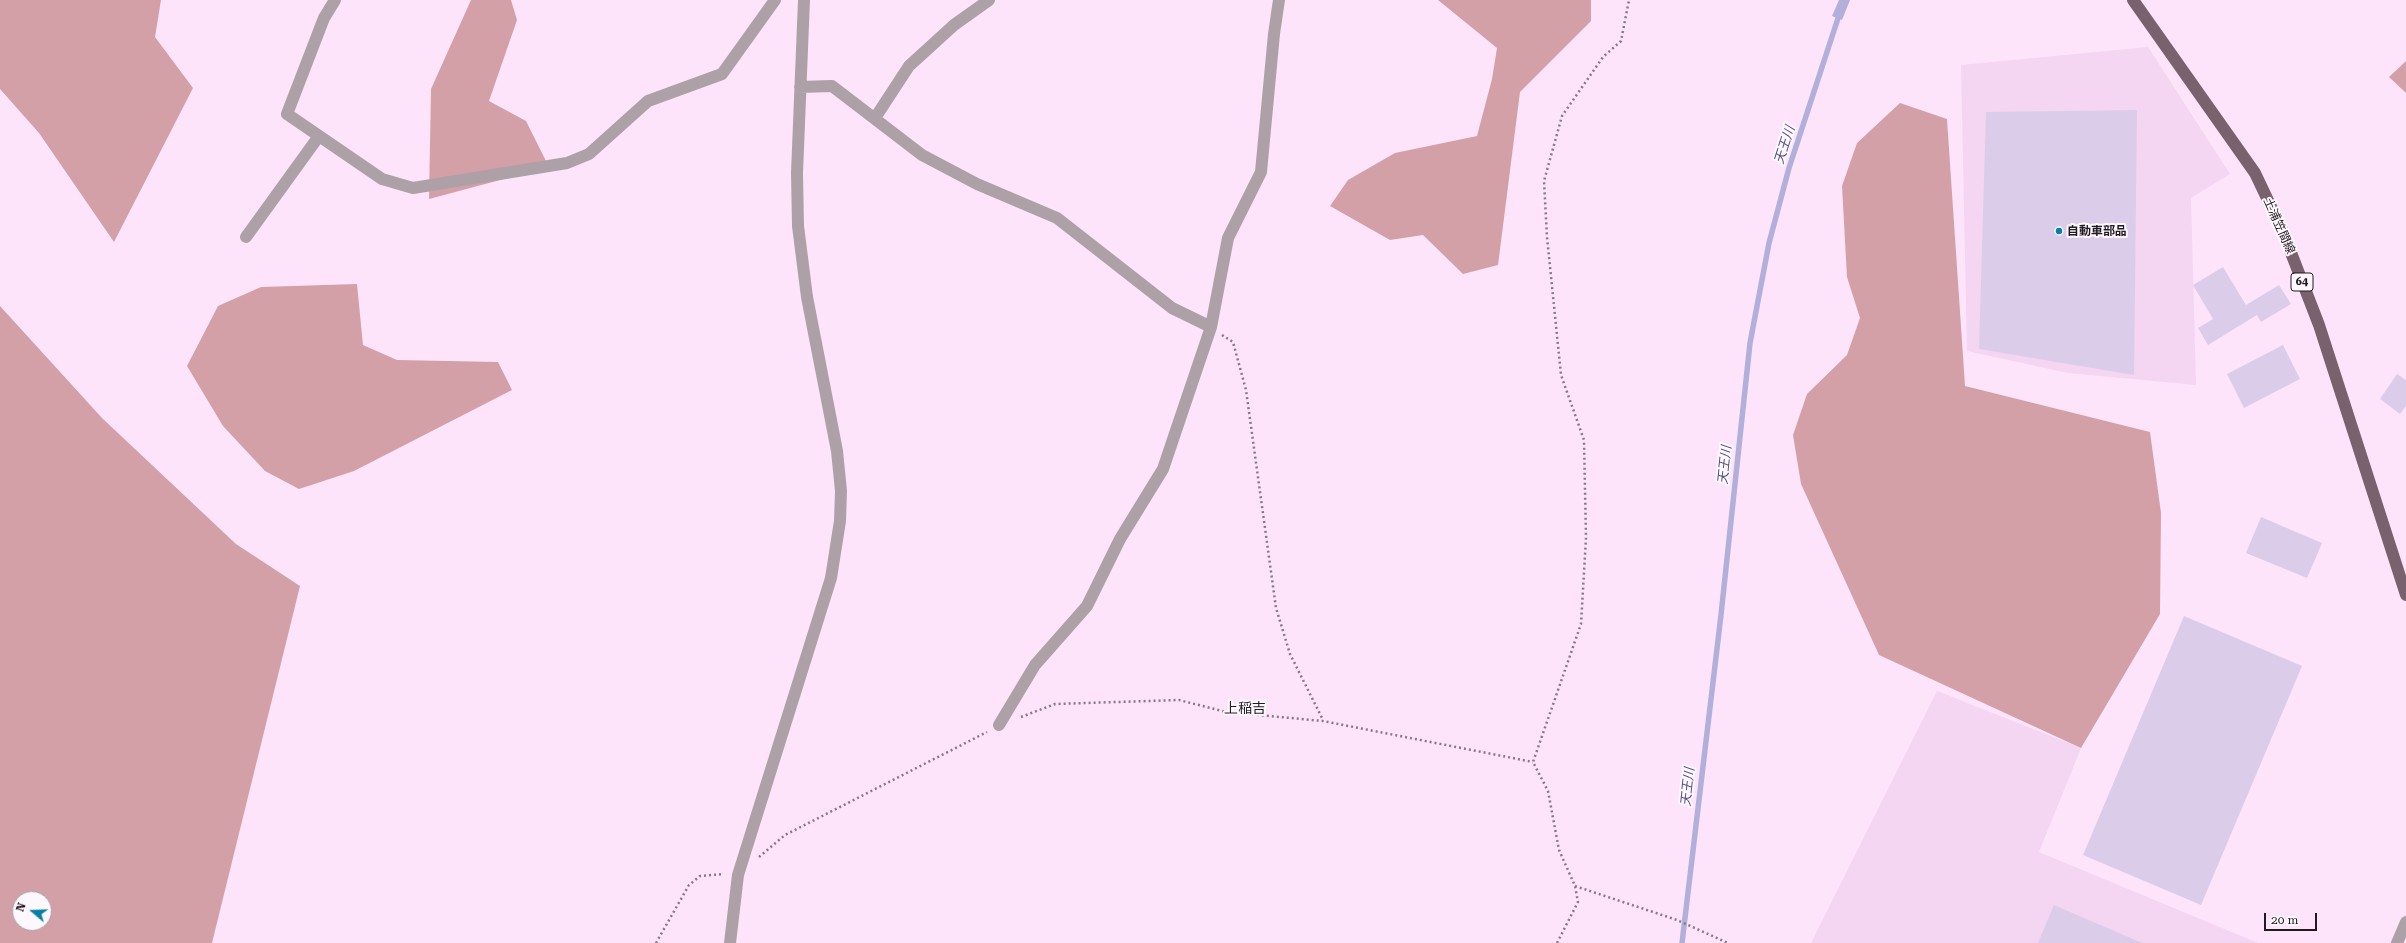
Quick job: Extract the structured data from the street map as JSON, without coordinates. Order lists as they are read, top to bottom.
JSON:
{
  "streets": {
    "main road": ["土浦笠間線", "64"]
  },
  "districts": ["上稲吉"],
  "water": ["天王川"],
  "places": ["自動車部品"],
  "scale_bar": "20 m",
  "north": "left"
}
